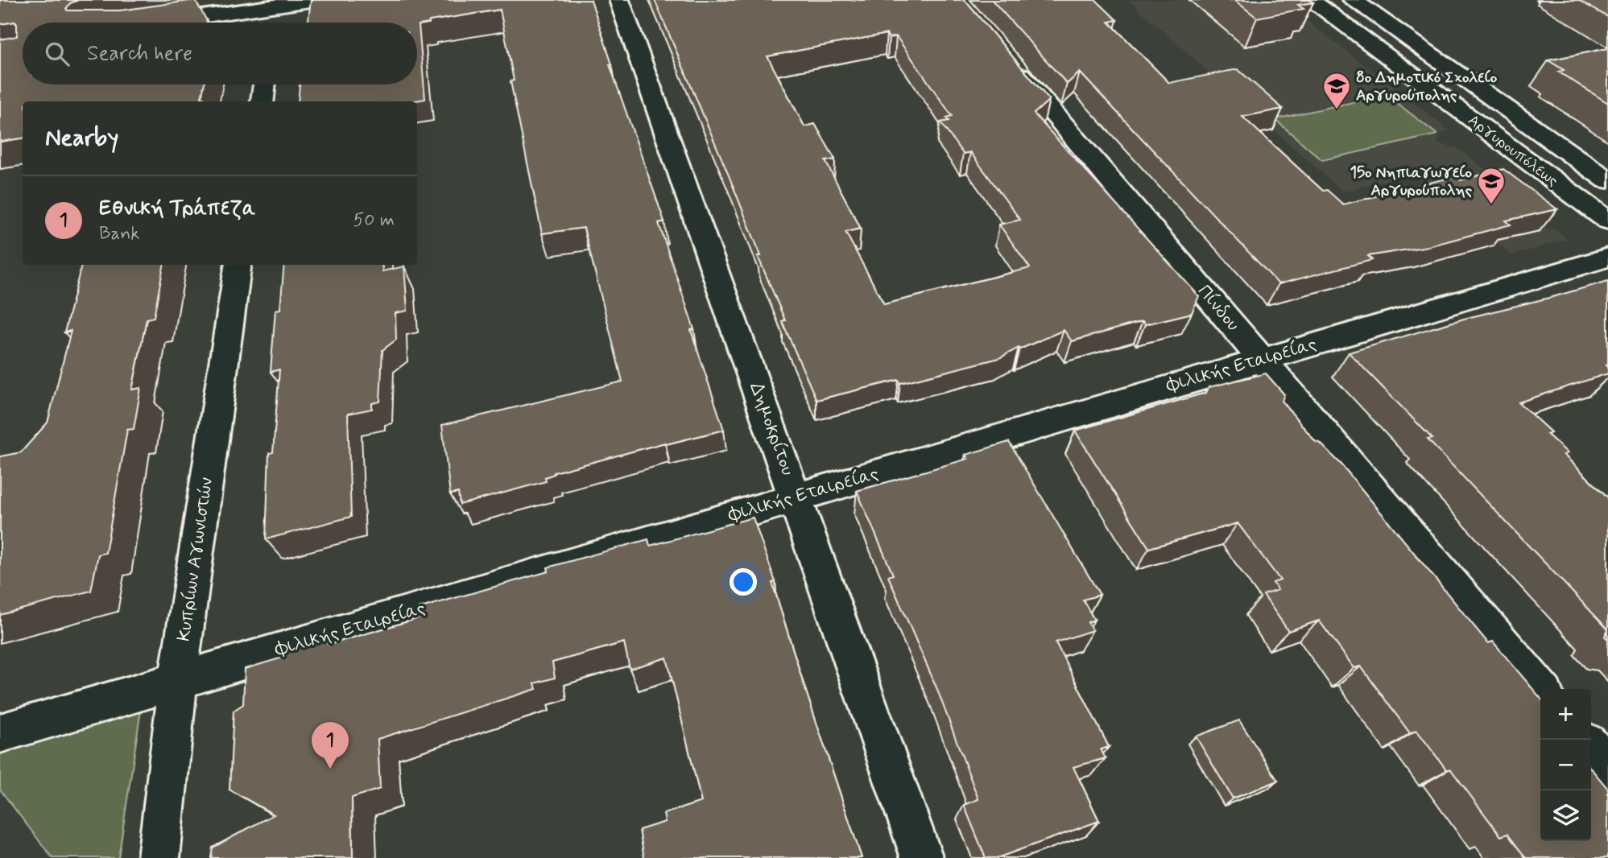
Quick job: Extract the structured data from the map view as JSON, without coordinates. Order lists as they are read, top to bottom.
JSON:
{
  "streets": {
    "street": [
      "Αργυρουπόλεως",
      "Πίνδου",
      "Φιλικής Εταιρείας",
      "Δημοκρίτου",
      "Κυπρίων Αγωνιστών"
    ]
  },
  "crossings": [
    ["Πίνδου", "Φιλικής Εταιρείας"],
    ["Φιλικής Εταιρείας", "Δημοκρίτου"],
    ["Φιλικής Εταιρείας", "Κυπρίων Αγωνιστών"]
  ],
  "places": {
    "school or university": ["8ο Δημοτικό Σχολείο Αργυρούπολης", "15ο Νηπιαγωγείο Αργυρούπολης"]
  },
  "page": {
    "search": "Search here",
    "heading": "Nearby",
    "list": [
      {
        "mark": "1",
        "name": "Εθνική Τράπεζα",
        "note": "Bank",
        "value": "50 m"
      }
    ],
    "map_buttons": ["+", "−"],
    "pins": "1"
  }
}
